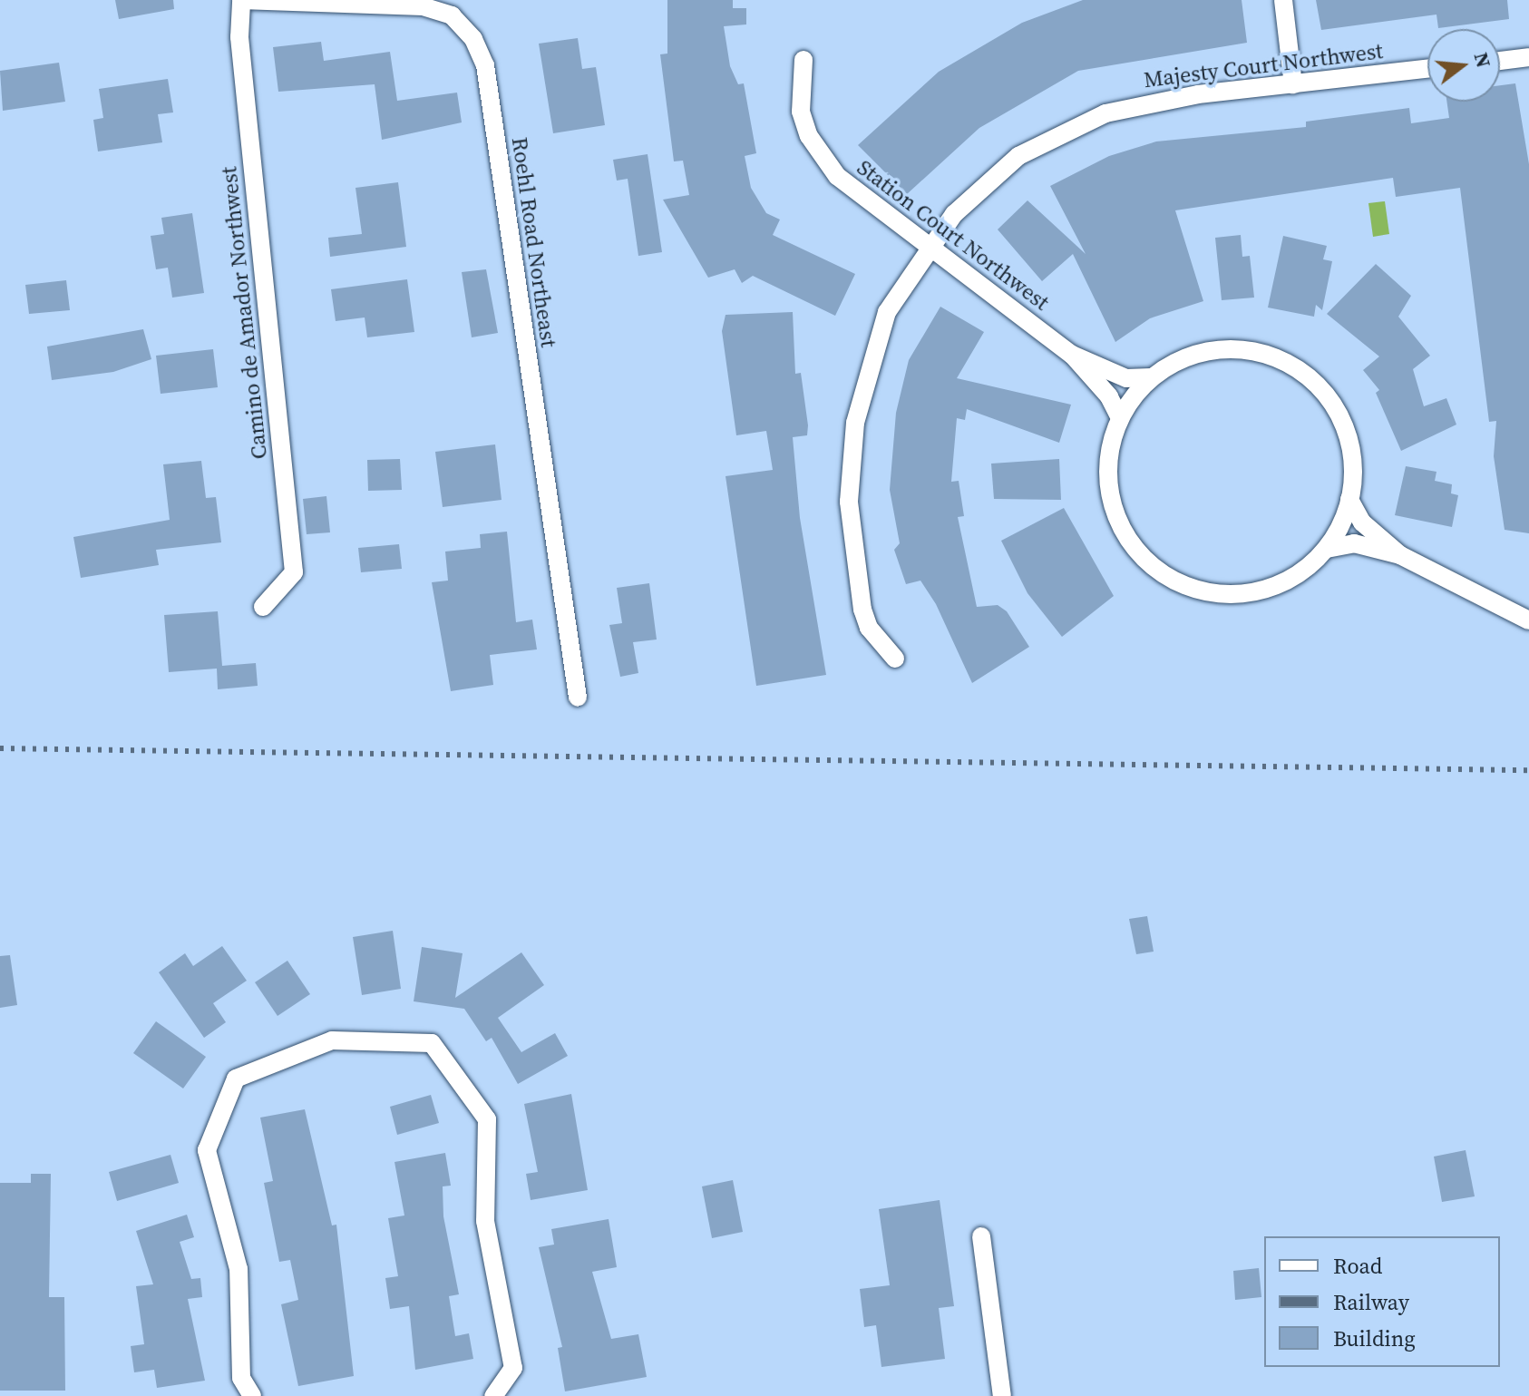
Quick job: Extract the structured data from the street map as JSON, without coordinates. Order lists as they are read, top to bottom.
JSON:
{
  "streets": {
    "street": [
      "Majesty Court Northwest",
      "Station Court Northwest",
      "Roehl Road Northeast",
      "Camino de Amador Northwest"
    ]
  },
  "crossings": [
    ["Majesty Court Northwest", "Station Court Northwest"],
    ["Roehl Road Northeast", "Camino de Amador Northwest"]
  ],
  "legend": ["Road", "Railway", "Building"],
  "north": "right"
}
